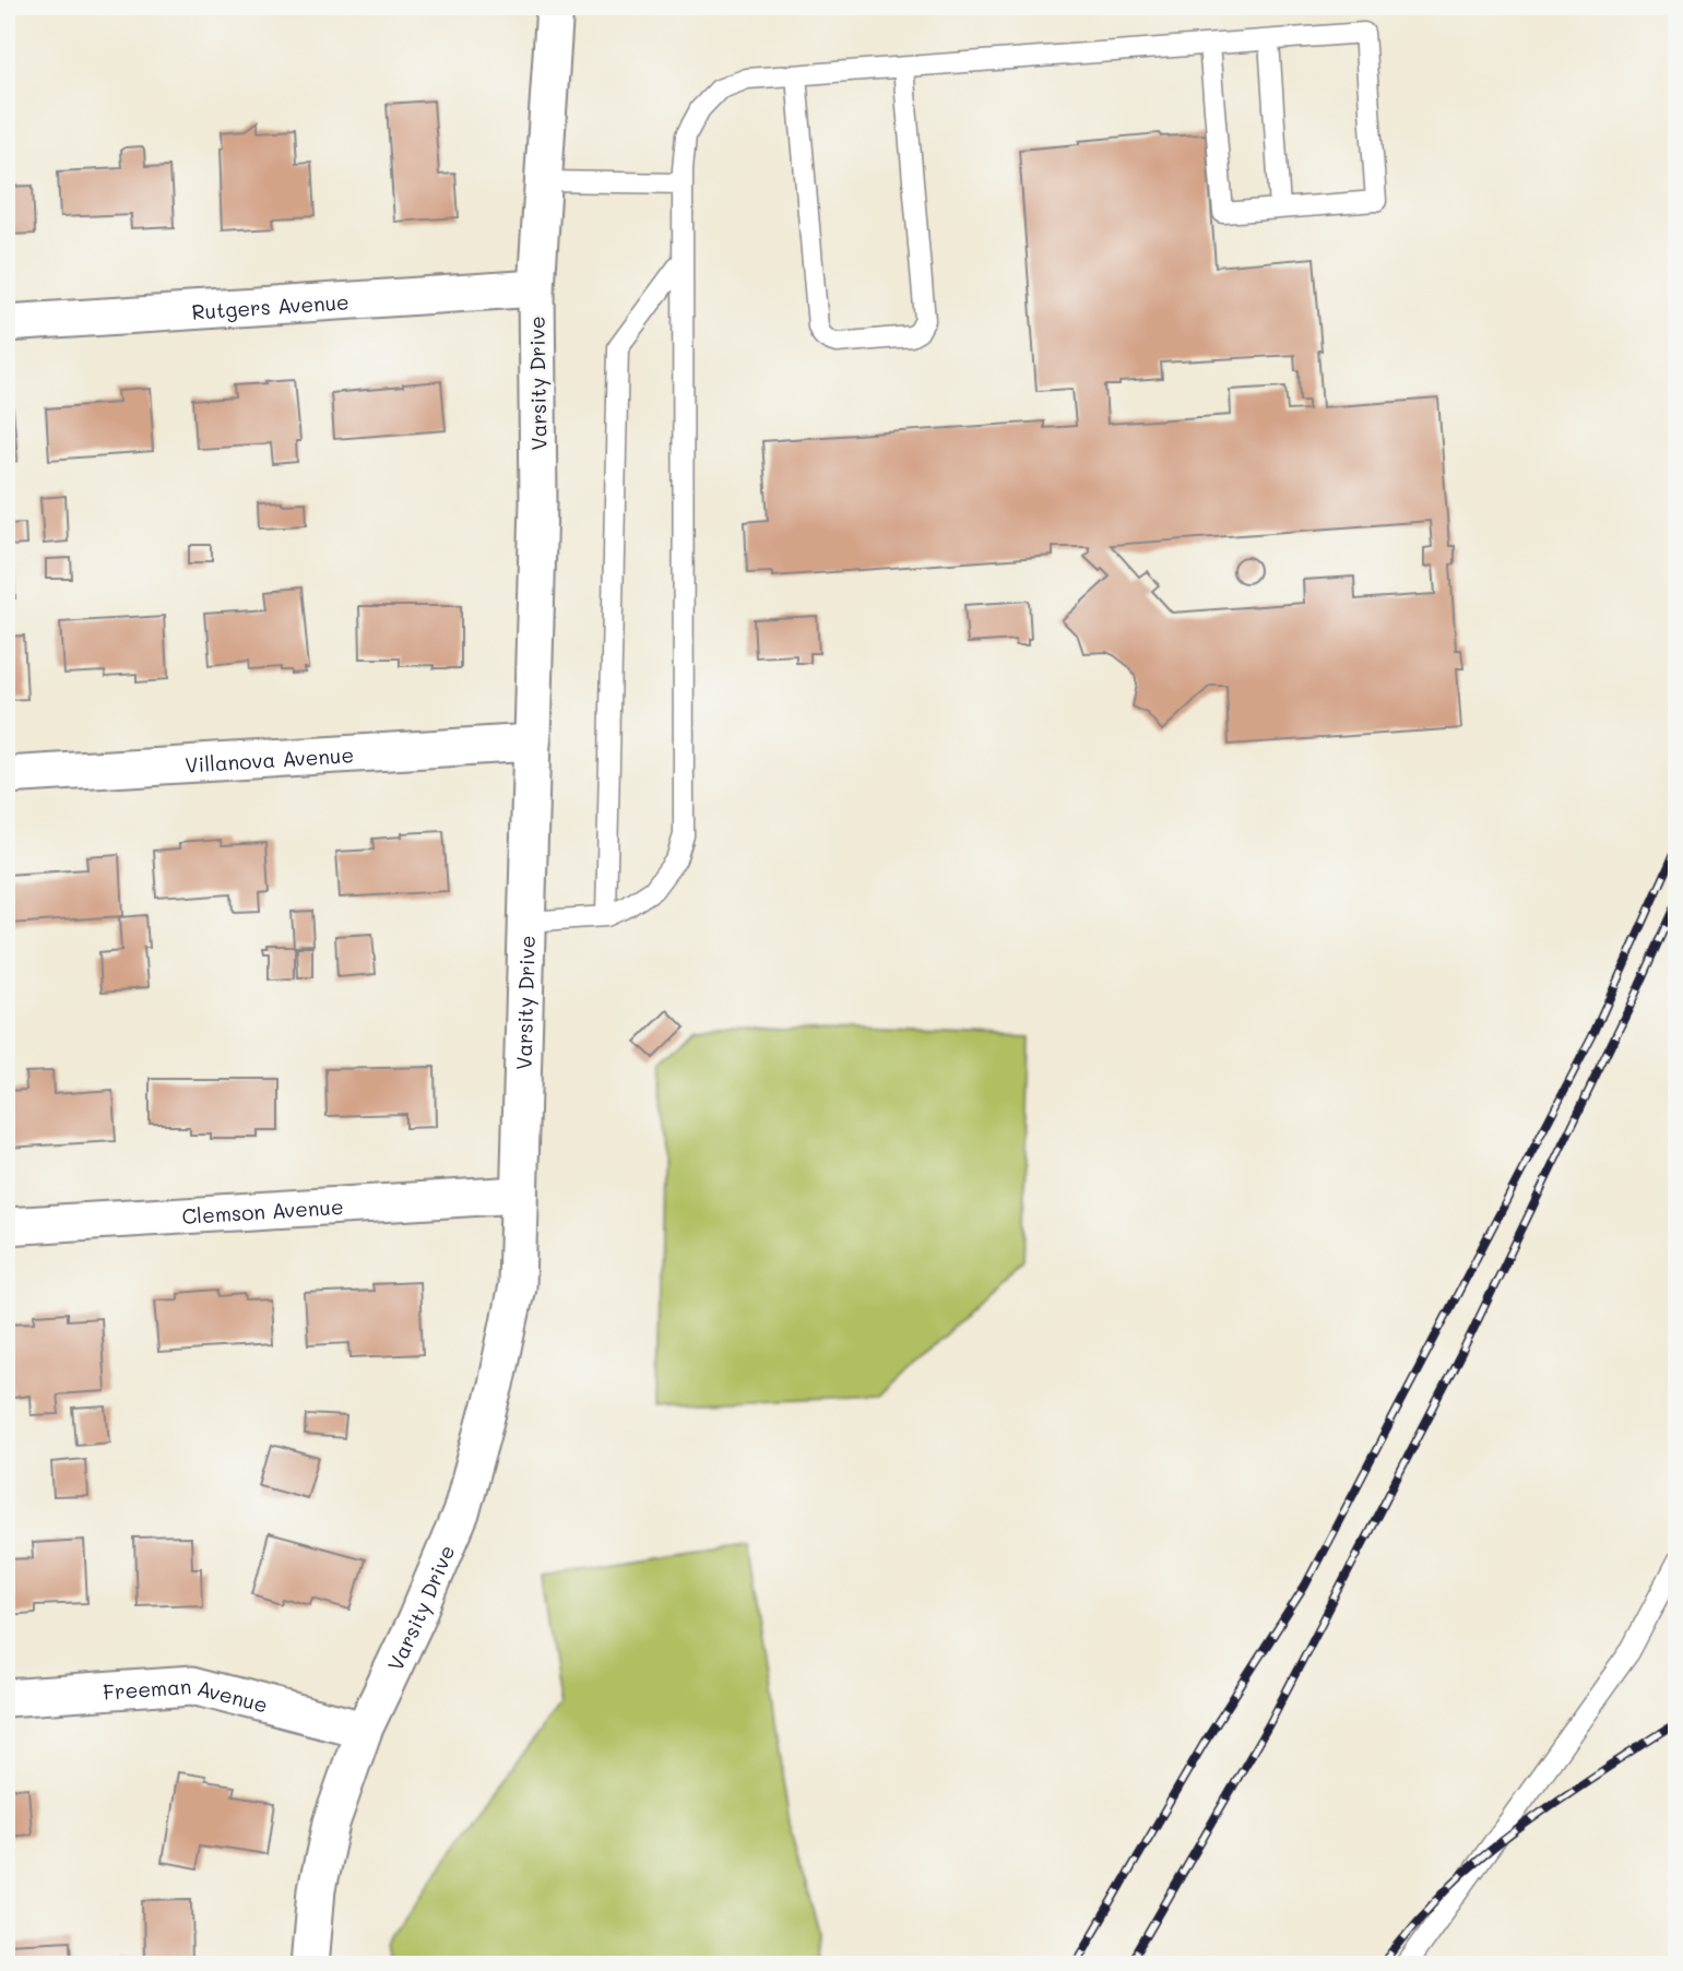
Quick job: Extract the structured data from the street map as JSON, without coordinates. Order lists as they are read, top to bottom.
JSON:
{
  "streets": {
    "street": [
      "Rutgers Avenue",
      "Varsity Drive",
      "Villanova Avenue",
      "Clemson Avenue",
      "Freeman Avenue"
    ]
  },
  "crossings": [
    ["Rutgers Avenue", "Varsity Drive"],
    ["Varsity Drive", "Villanova Avenue"],
    ["Varsity Drive", "Clemson Avenue"],
    ["Varsity Drive", "Freeman Avenue"]
  ]
}
